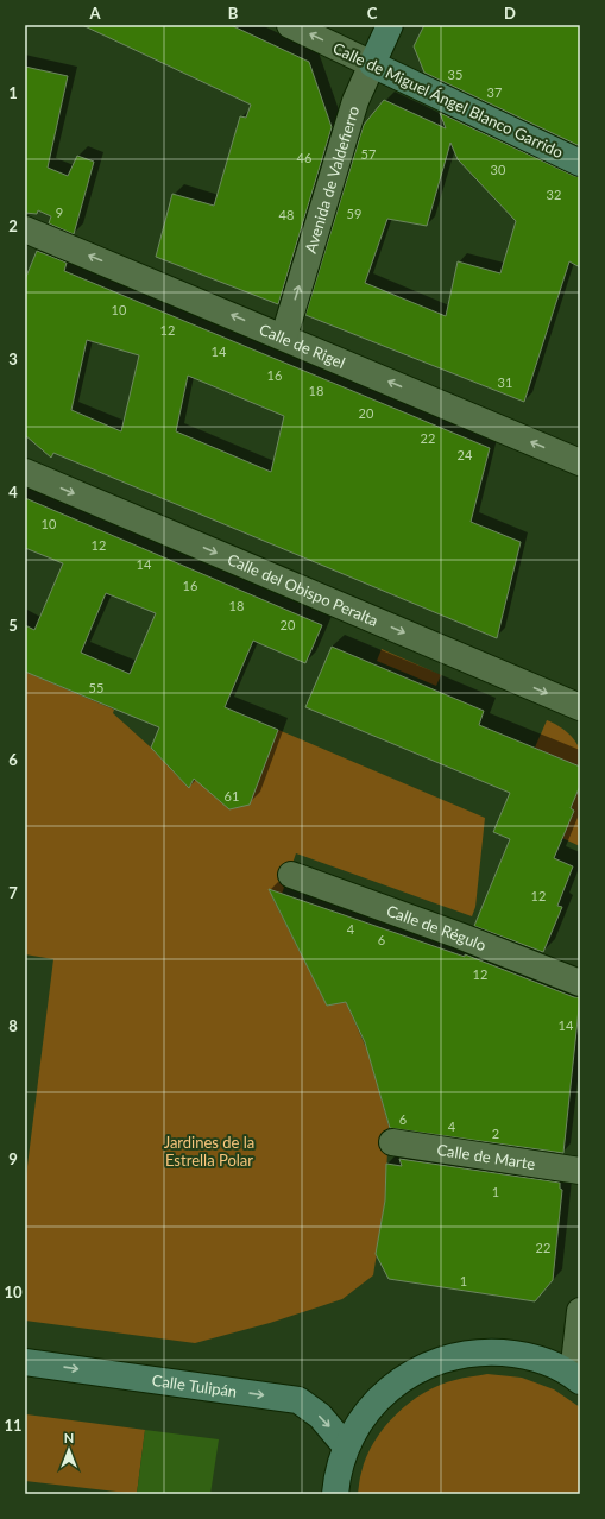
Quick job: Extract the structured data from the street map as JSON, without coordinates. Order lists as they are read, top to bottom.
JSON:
{
  "streets": {
    "street": [
      "Calle de Miguel Ángel Blanco Garrido",
      "Avenida de Valdefierro",
      "Calle de Rigel",
      "Calle del Obispo Peralta",
      "Calle de Régulo",
      "Calle de Marte",
      "Calle Tulipán"
    ]
  },
  "crossings": [
    ["Calle de Miguel Ángel Blanco Garrido", "Avenida de Valdefierro"],
    ["Avenida de Valdefierro", "Calle de Rigel"]
  ],
  "one_way": [
    "Avenida de Valdefierro",
    "Calle de Rigel",
    "Calle del Obispo Peralta",
    "Calle Tulipán"
  ],
  "parks": ["Jardines de la Estrella Polar"],
  "house_numbers": [
    "35",
    "37",
    "57",
    "46",
    "30",
    "32",
    "9",
    "59",
    "48",
    "10",
    "12",
    "14",
    "16",
    "31",
    "18",
    "20",
    "22",
    "24",
    "10",
    "12",
    "14",
    "16",
    "18",
    "20",
    "55",
    "61",
    "12",
    "4",
    "6",
    "12",
    "14",
    "6",
    "4",
    "2",
    "1",
    "22",
    "1"
  ],
  "north": "top",
  "grid": {
    "columns": [
      "A",
      "B",
      "C",
      "D"
    ],
    "rows": [
      "1",
      "2",
      "3",
      "4",
      "5",
      "6",
      "7",
      "8",
      "9",
      "10",
      "11"
    ]
  }
}
